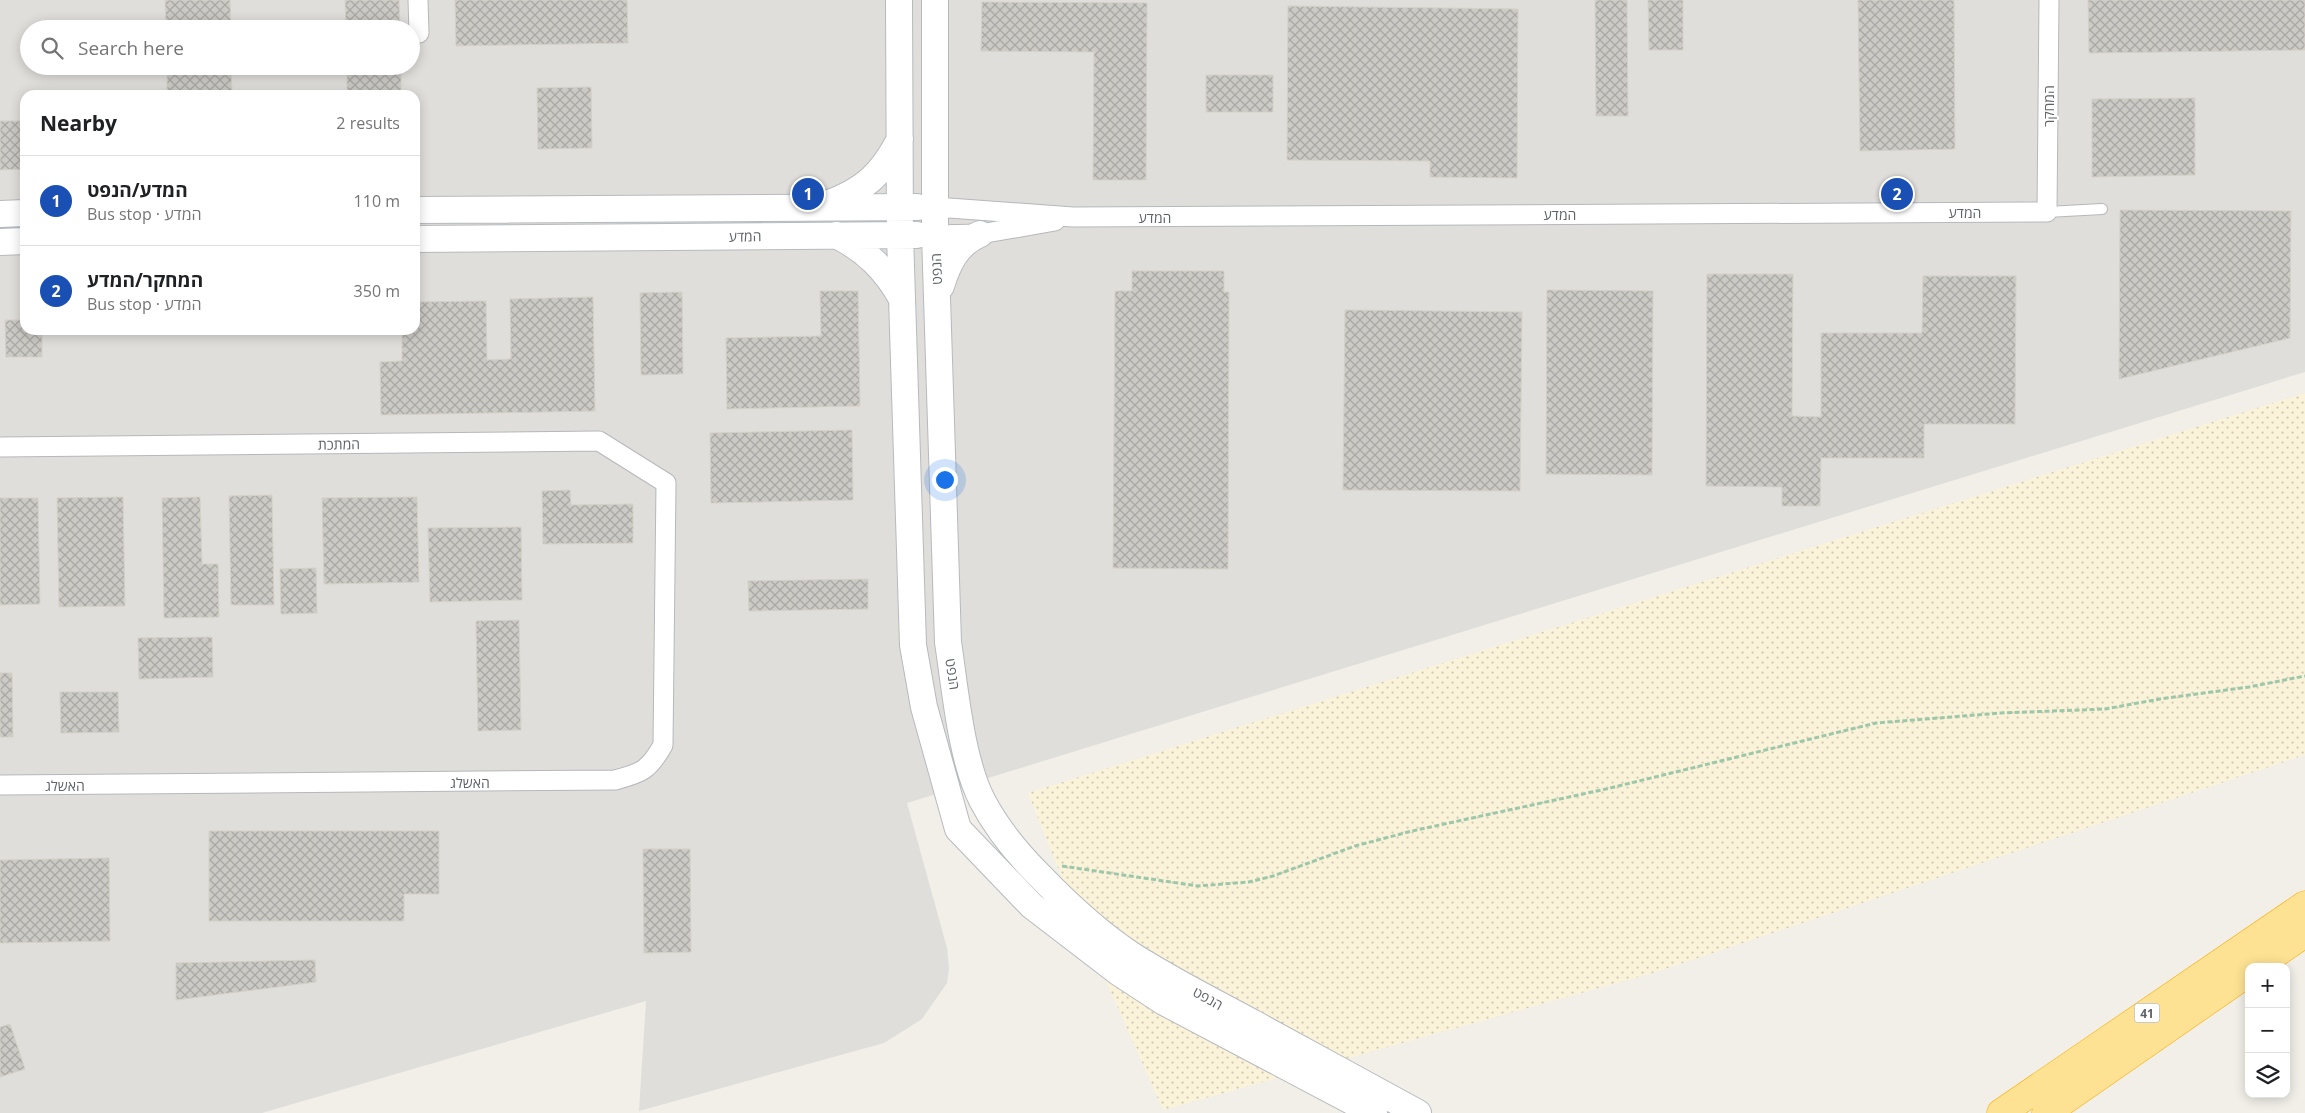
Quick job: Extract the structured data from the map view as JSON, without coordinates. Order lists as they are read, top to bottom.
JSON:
{
  "streets": {
    "highway": ["41"],
    "street": [
      "המחקר",
      "המדע",
      "הנפט",
      "המתכת",
      "האשלג"
    ]
  },
  "crossings": [
    ["המחקר", "המדע"],
    ["המדע", "הנפט"],
    ["המתכת", "האשלג"]
  ],
  "page": {
    "search": "Search here",
    "heading": ["Nearby", "2 results"],
    "list": [
      {
        "mark": "1",
        "name": "המדע/הנפט",
        "note": "Bus stop · המדע",
        "value": "110 m"
      },
      {
        "mark": "2",
        "name": "המחקר/המדע",
        "note": "Bus stop · המדע",
        "value": "350 m"
      }
    ],
    "pins": ["1", "2"],
    "map_buttons": ["+", "−"]
  }
}
